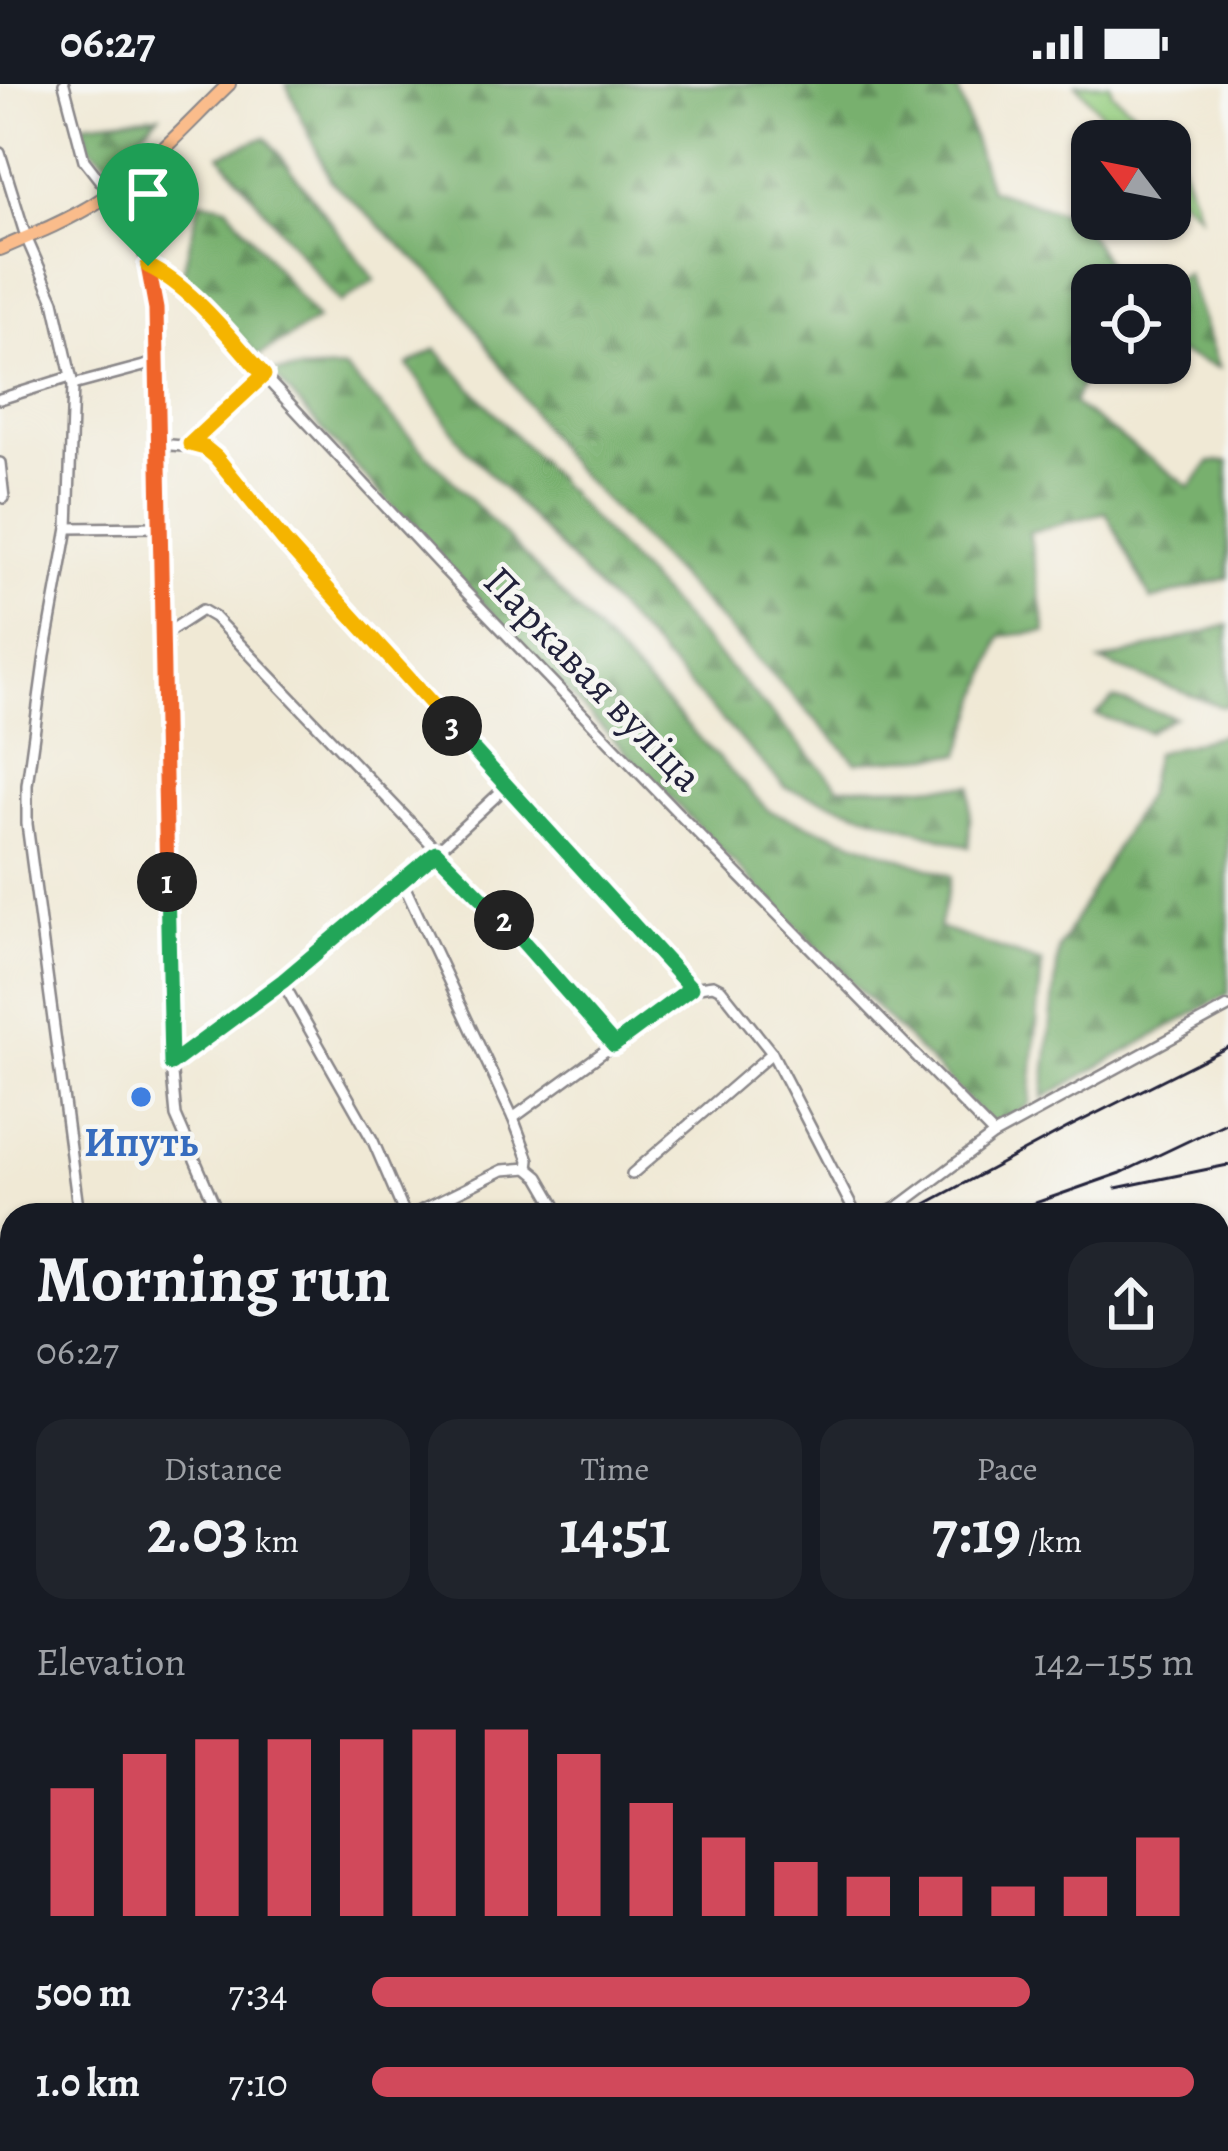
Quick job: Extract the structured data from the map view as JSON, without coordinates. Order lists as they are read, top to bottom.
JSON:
{
  "streets": {
    "street": ["Паркавая вуліца"]
  },
  "places": ["Ипуть"],
  "north": "top left",
  "page": {
    "status": "06:27",
    "pins": ["3", "1", "2"],
    "heading": ["Morning run", "06:27"],
    "stats": [
      ["Distance", "2.03 km"],
      ["Time", "14:51"],
      ["Pace", "7:19 /km"]
    ],
    "chart": ["Elevation", "142–155 m"],
    "list": [
      {
        "name": "500 m",
        "note": "7:34"
      },
      {
        "name": "1.0 km",
        "note": "7:10"
      }
    ]
  }
}
